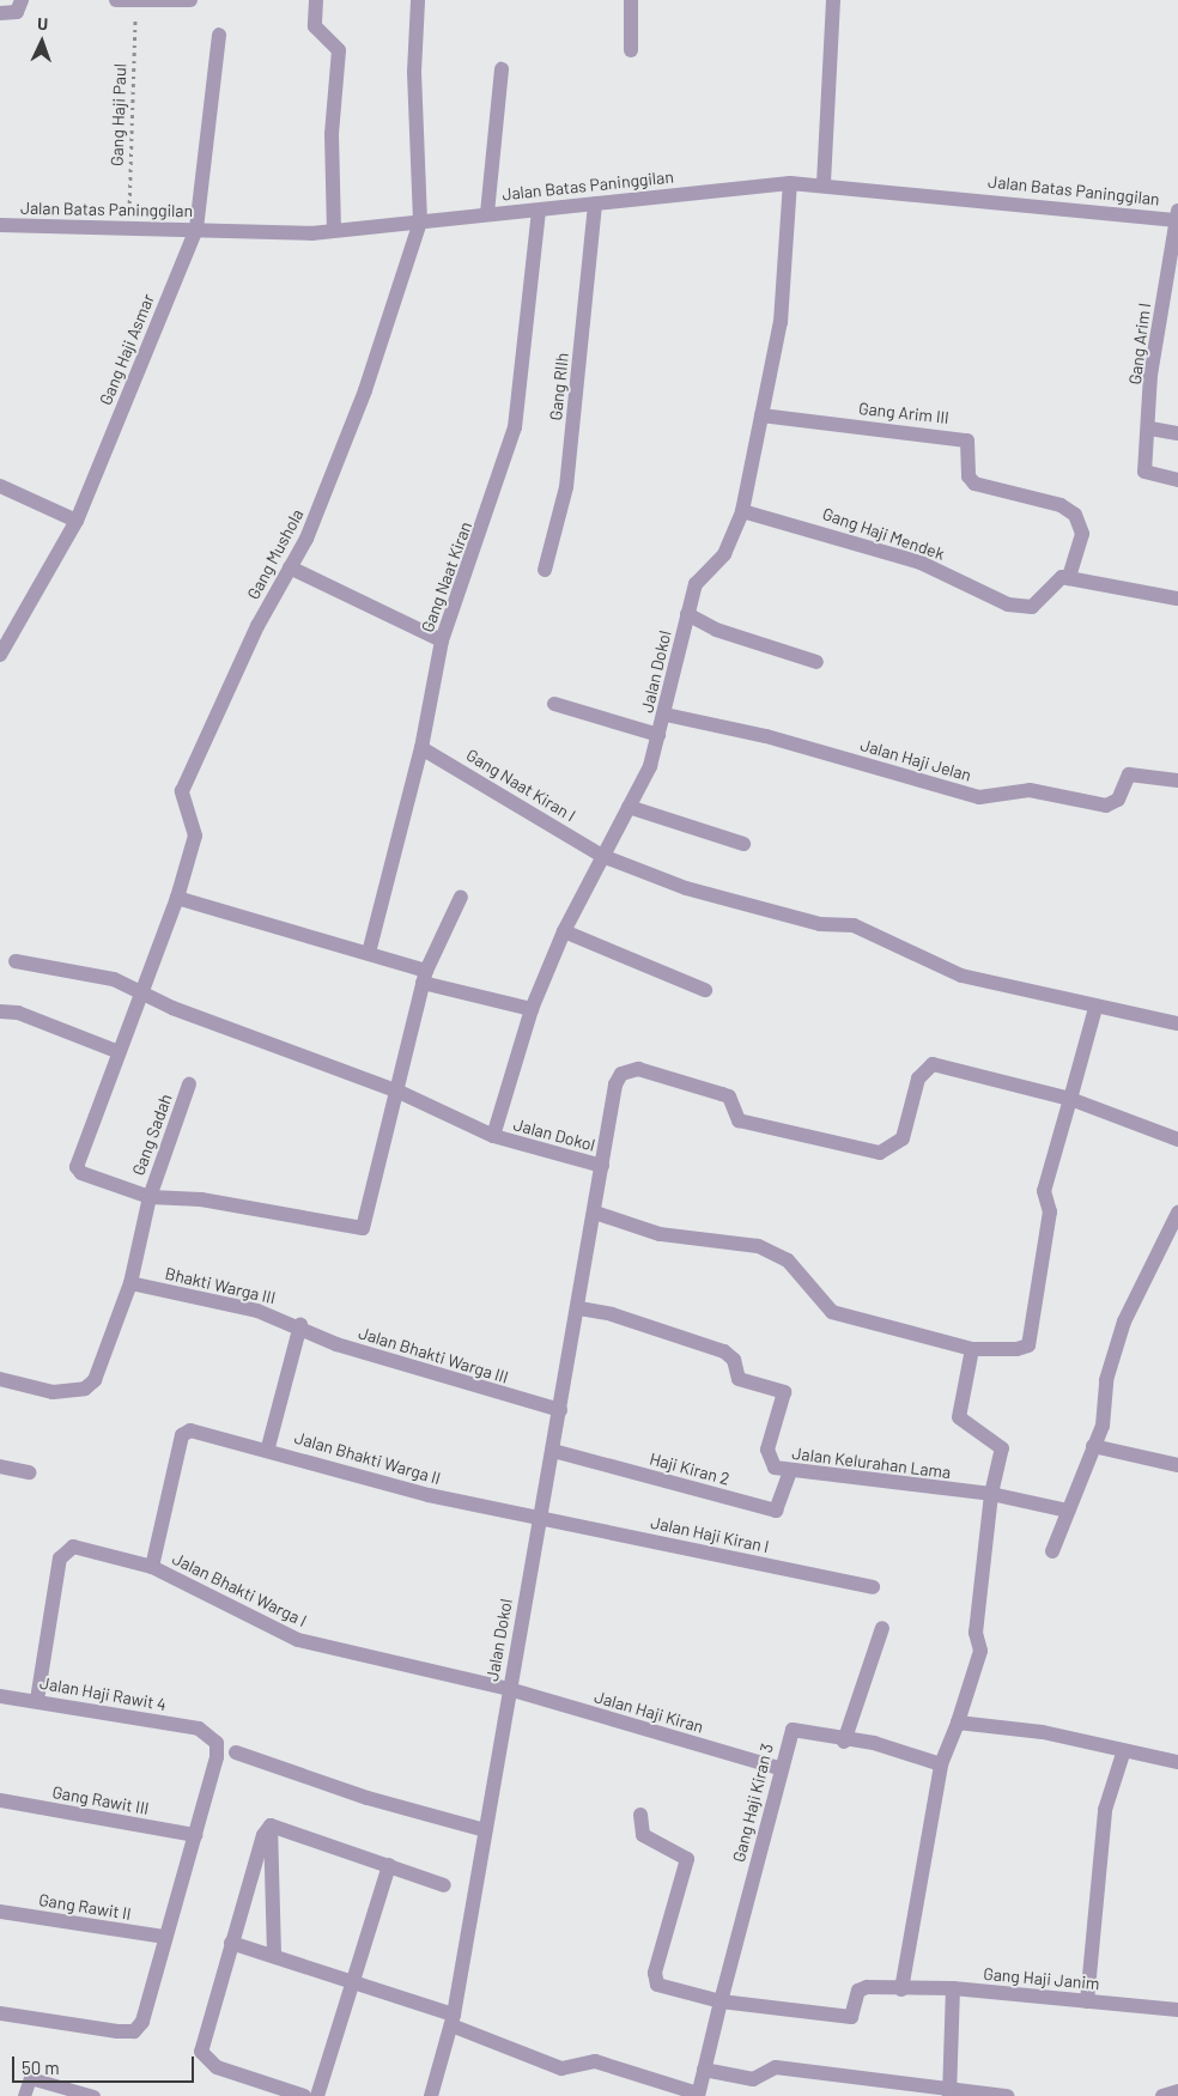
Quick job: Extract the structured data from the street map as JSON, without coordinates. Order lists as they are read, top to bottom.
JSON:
{
  "streets": {
    "street": [
      "Jalan Batas Paninggilan",
      "Gang Arim I",
      "Gang Haji Asmar",
      "Gang RIIh",
      "Gang Arim III",
      "Gang Haji Mendek",
      "Gang Mushola",
      "Gang Naat Kiran",
      "Jalan Dokol",
      "Jalan Haji Jelan",
      "Gang Naat Kiran I",
      "Gang Sadah",
      "Bhakti Warga III",
      "Jalan Bhakti Warga III",
      "Jalan Bhakti Warga II",
      "Jalan Kelurahan Lama",
      "Haji Kiran 2",
      "Jalan Haji Kiran I",
      "Jalan Bhakti Warga I",
      "Jalan Haji Rawit 4",
      "Jalan Haji Kiran",
      "Gang Rawit III",
      "Gang Haji Kiran 3",
      "Gang Rawit II",
      "Gang Haji Janim"
    ],
    "path": ["Gang Haji Paul"]
  },
  "crossings": [
    ["Gang Haji Paul", "Jalan Batas Paninggilan"],
    ["Jalan Batas Paninggilan", "Gang Arim I"],
    ["Jalan Batas Paninggilan", "Gang Haji Asmar"],
    ["Jalan Batas Paninggilan", "Gang RIIh"],
    ["Jalan Batas Paninggilan", "Gang Mushola"],
    ["Jalan Batas Paninggilan", "Gang Naat Kiran"],
    ["Jalan Batas Paninggilan", "Jalan Dokol"],
    ["Gang Arim III", "Gang Haji Mendek"],
    ["Gang Arim III", "Jalan Dokol"],
    ["Gang Haji Mendek", "Jalan Dokol"],
    ["Gang Mushola", "Gang Sadah"],
    ["Gang Naat Kiran", "Gang Naat Kiran I"],
    ["Jalan Dokol", "Jalan Haji Jelan"],
    ["Jalan Dokol", "Gang Naat Kiran I"],
    ["Jalan Dokol", "Jalan Bhakti Warga III"],
    ["Jalan Dokol", "Jalan Bhakti Warga II"],
    ["Jalan Dokol", "Jalan Kelurahan Lama"],
    ["Jalan Dokol", "Haji Kiran 2"],
    ["Jalan Dokol", "Jalan Haji Kiran I"],
    ["Jalan Dokol", "Jalan Bhakti Warga I"],
    ["Jalan Dokol", "Jalan Haji Kiran"],
    ["Gang Sadah", "Bhakti Warga III"],
    ["Bhakti Warga III", "Jalan Bhakti Warga III"],
    ["Jalan Bhakti Warga II", "Jalan Haji Kiran I"],
    ["Jalan Bhakti Warga II", "Jalan Bhakti Warga I"],
    ["Jalan Kelurahan Lama", "Haji Kiran 2"],
    ["Jalan Bhakti Warga I", "Jalan Haji Rawit 4"],
    ["Jalan Bhakti Warga I", "Jalan Haji Kiran"],
    ["Jalan Haji Rawit 4", "Gang Rawit III"],
    ["Jalan Haji Kiran", "Gang Haji Kiran 3"],
    ["Gang Haji Kiran 3", "Gang Haji Janim"]
  ],
  "scale_bar": "50 m",
  "north": "top"
}
